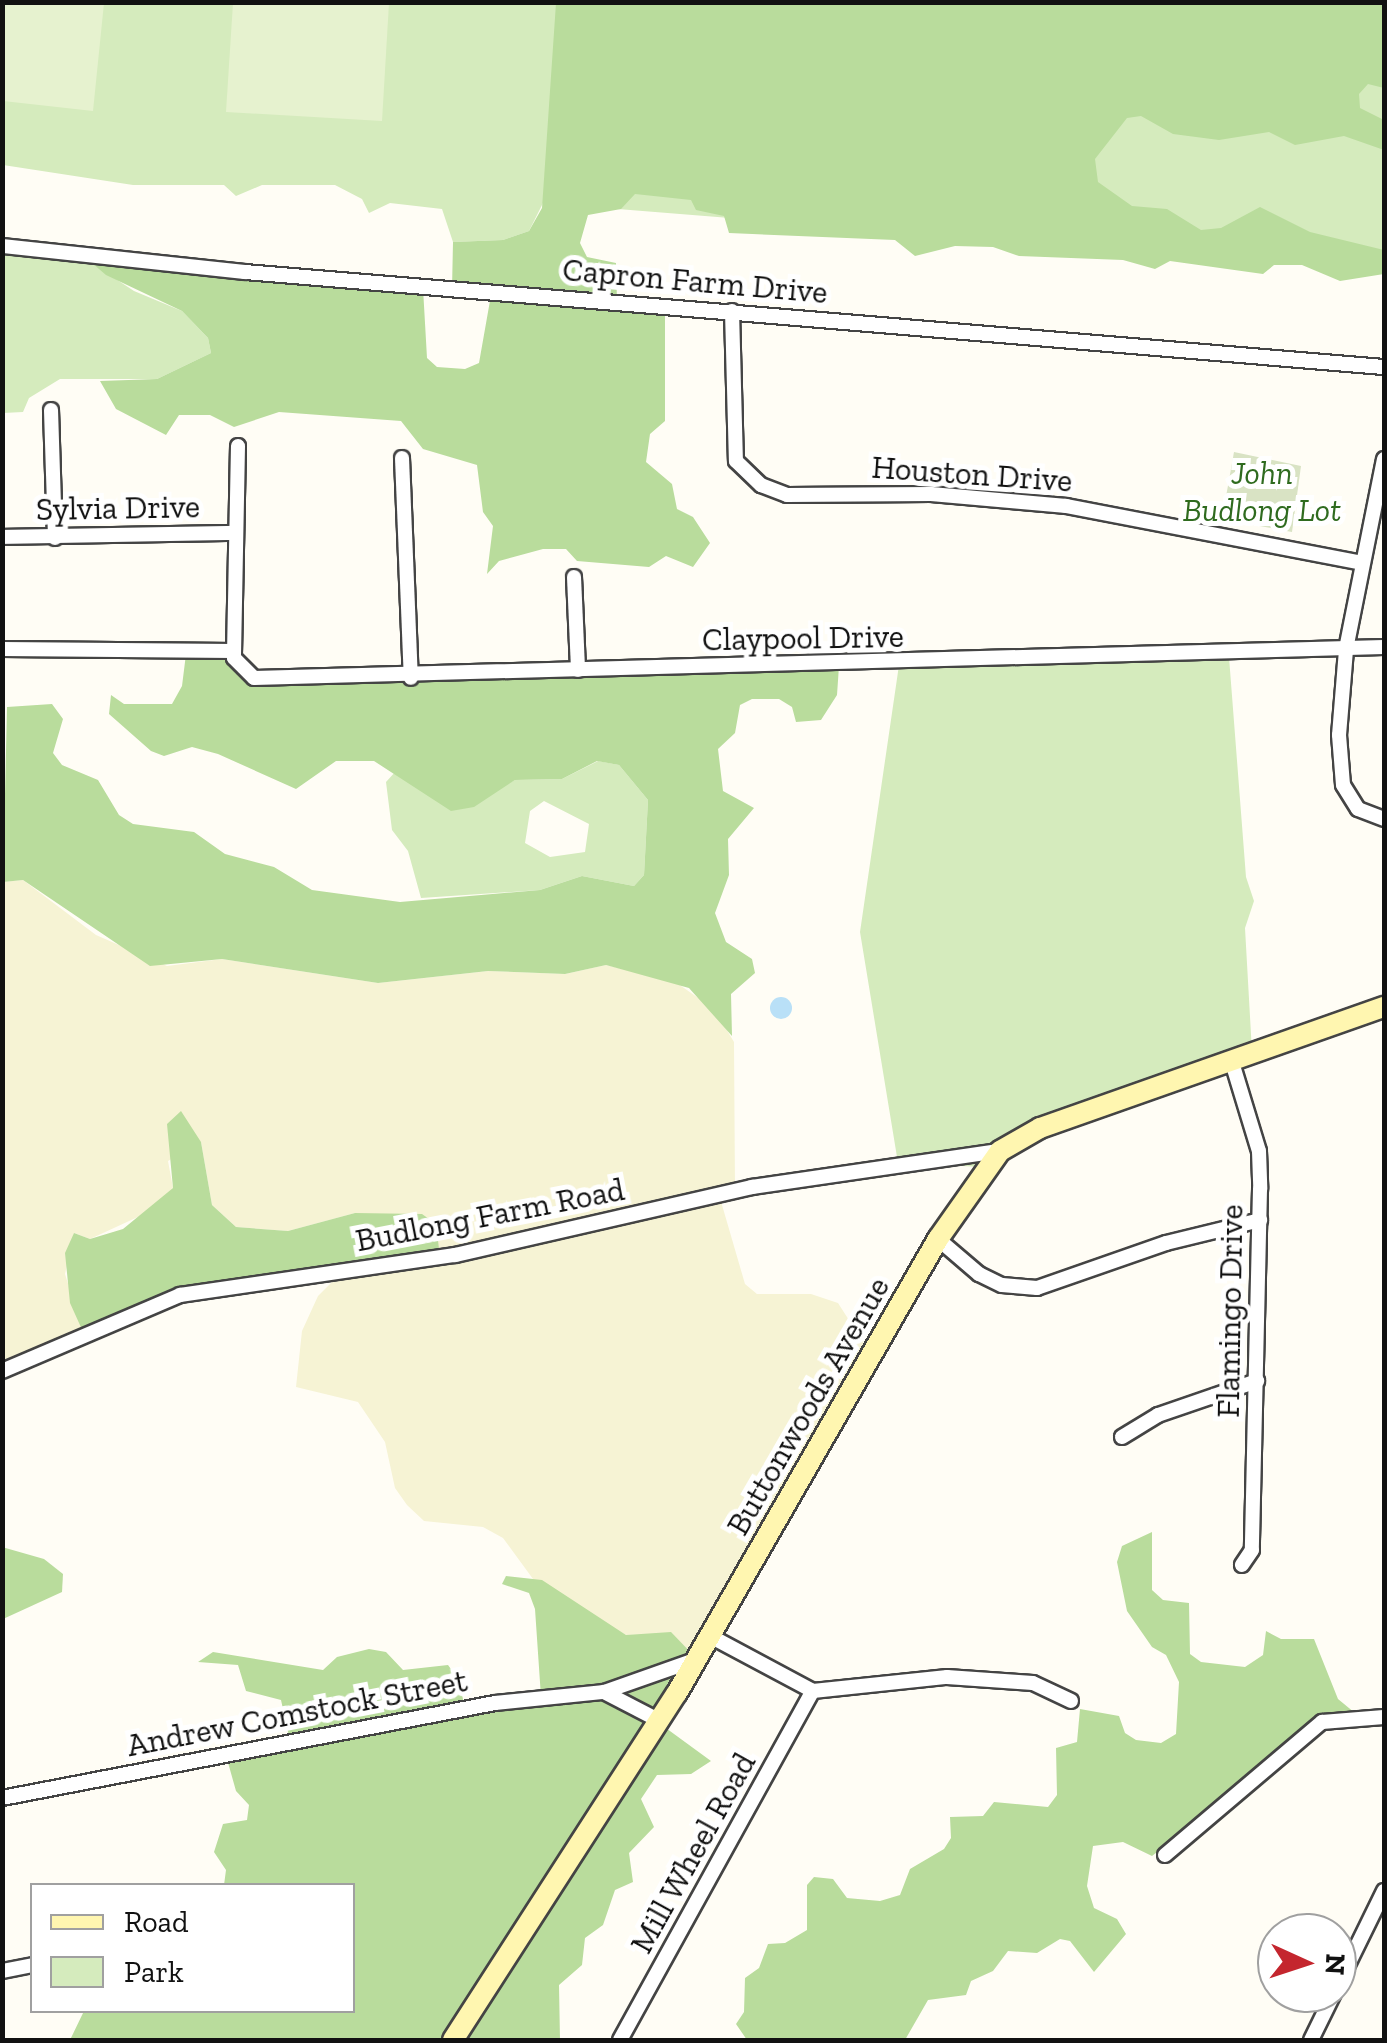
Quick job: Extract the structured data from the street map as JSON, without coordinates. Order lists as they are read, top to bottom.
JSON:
{
  "streets": {
    "street": [
      "Capron Farm Drive",
      "Houston Drive",
      "Sylvia Drive",
      "Claypool Drive",
      "Budlong Farm Road",
      "Flamingo Drive",
      "Buttonwoods Avenue",
      "Andrew Comstock Street",
      "Mill Wheel Road"
    ]
  },
  "crossings": [
    ["Capron Farm Drive", "Houston Drive"],
    ["Budlong Farm Road", "Buttonwoods Avenue"],
    ["Flamingo Drive", "Buttonwoods Avenue"],
    ["Buttonwoods Avenue", "Andrew Comstock Street"]
  ],
  "parks": ["John Budlong Lot"],
  "legend": ["Road", "Park"],
  "north": "right"
}
